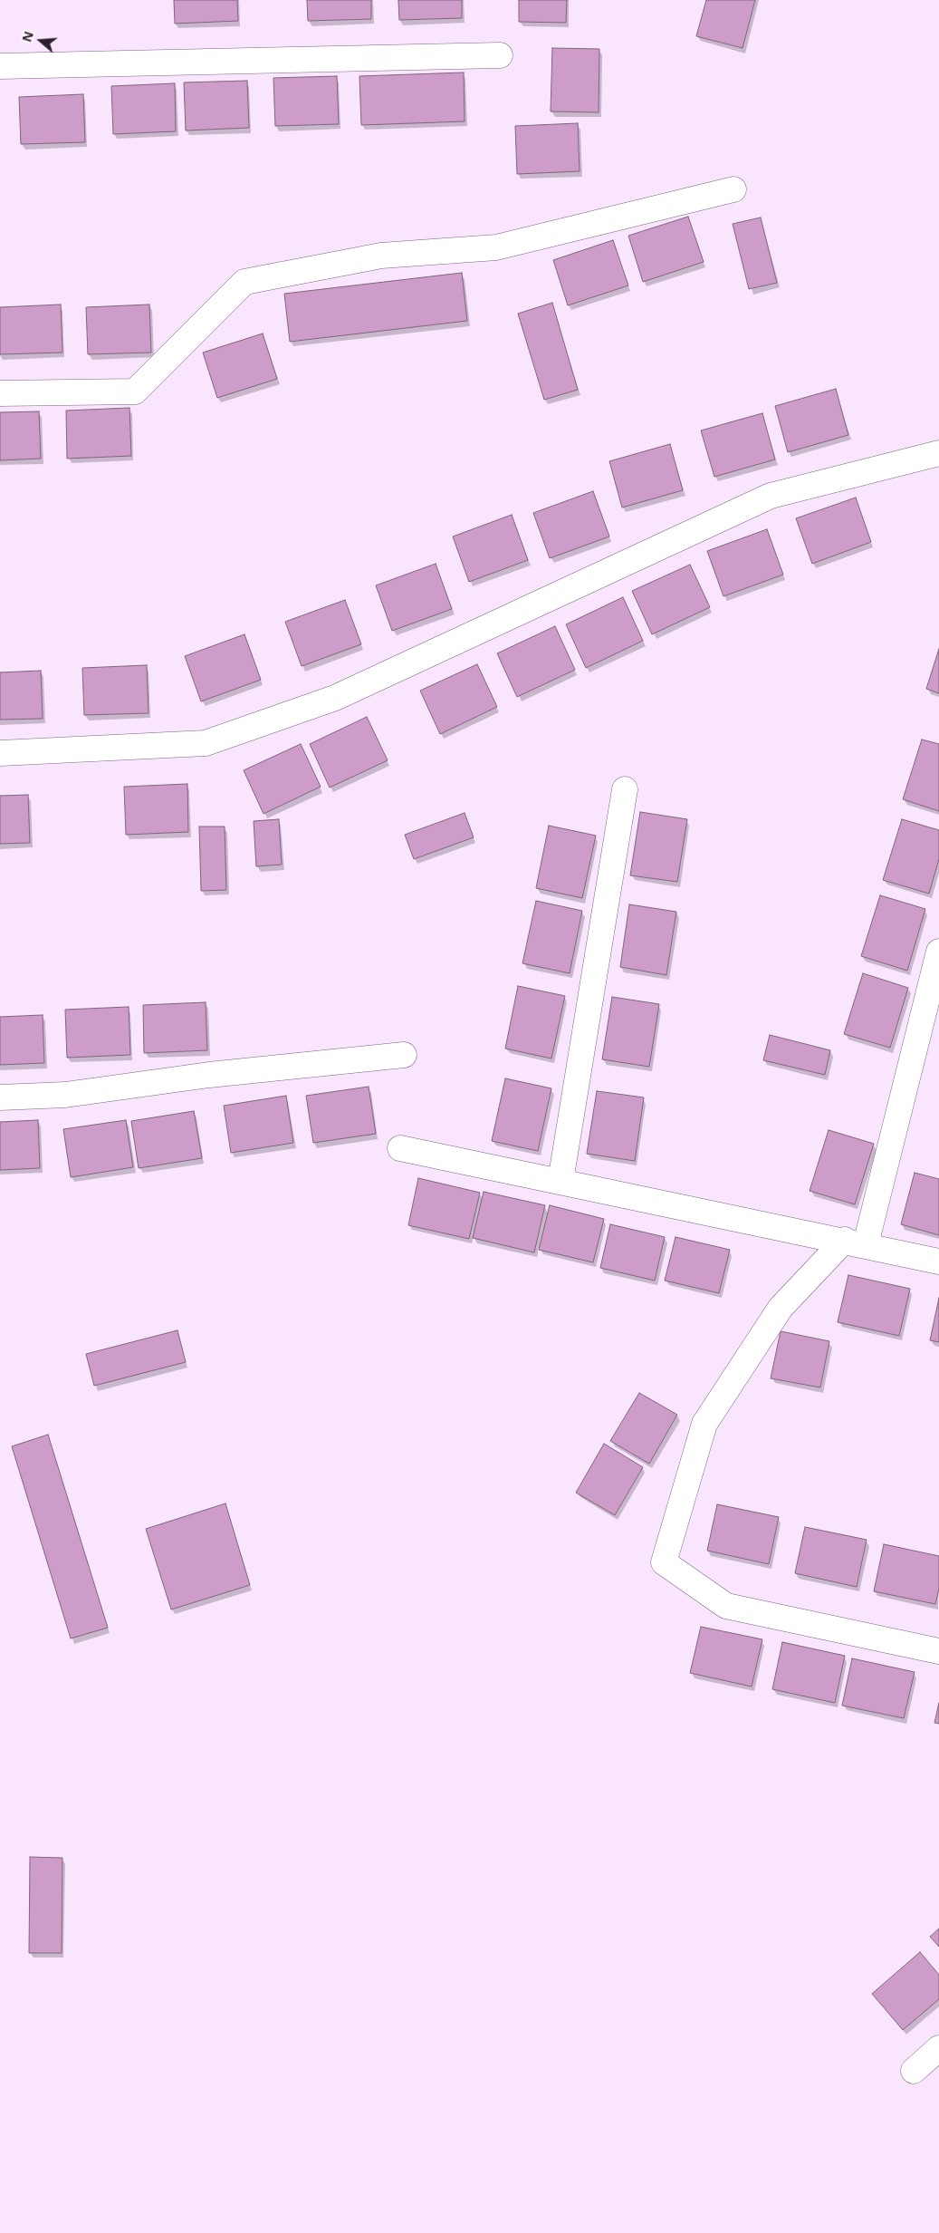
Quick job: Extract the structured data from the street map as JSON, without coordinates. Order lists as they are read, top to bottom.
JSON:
{
  "north": "left"
}
